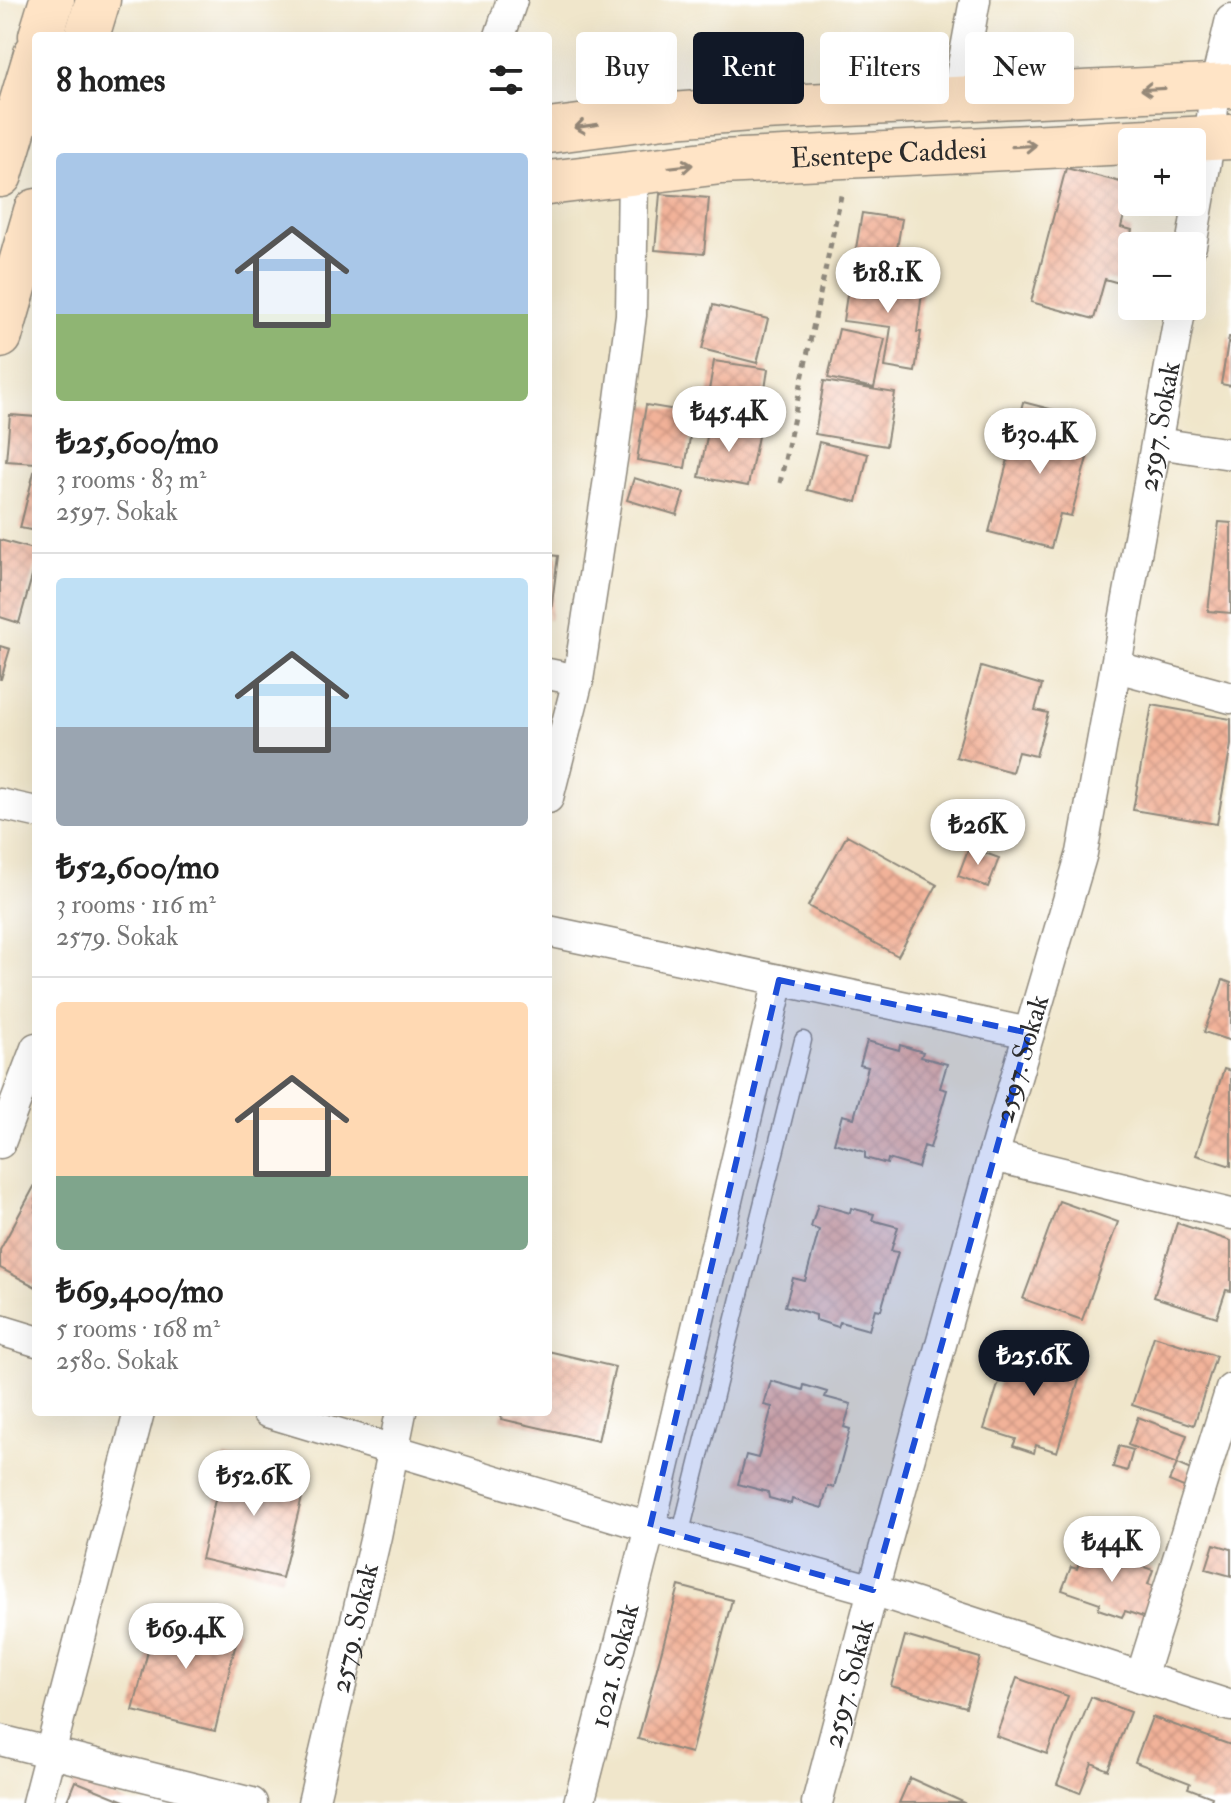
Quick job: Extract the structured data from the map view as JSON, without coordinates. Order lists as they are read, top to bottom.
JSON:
{
  "streets": {
    "main road": ["Esentepe Caddesi"],
    "street": ["2597. Sokak", "2579. Sokak", "1021. Sokak"]
  },
  "page": {
    "chip": [
      "Buy",
      "Rent",
      "Filters",
      "New"
    ],
    "heading": "8 homes",
    "map_buttons": ["+", "−"],
    "list": [
      {
        "name": "₺25,600/mo",
        "note": "3 rooms · 83 m² · 2597. Sokak"
      },
      {
        "name": "₺52,600/mo",
        "note": "3 rooms · 116 m² · 2579. Sokak"
      },
      {
        "name": "₺69,400/mo",
        "note": "5 rooms · 168 m² · 2580. Sokak"
      }
    ],
    "price": [
      "₺18.1K",
      "₺45.4K",
      "₺30.4K",
      "₺26K",
      "₺25.6K",
      "₺52.6K",
      "₺44K",
      "₺69.4K"
    ]
  }
}
